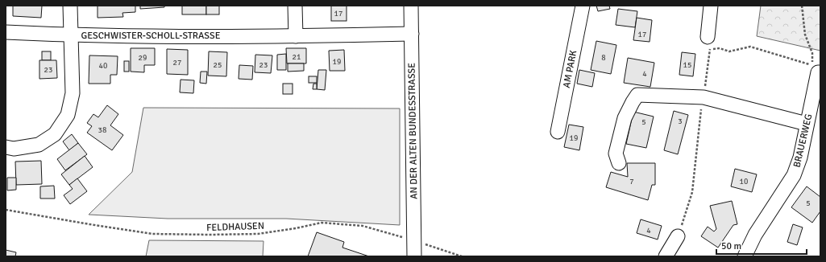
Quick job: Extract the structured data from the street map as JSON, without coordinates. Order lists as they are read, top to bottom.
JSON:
{
  "streets": {
    "street": [
      "GESCHWISTER-SCHOLL-STRASSE",
      "AM PARK",
      "AN DER ALTEN BUNDESSTRASSE",
      "BRAUERWEG"
    ],
    "path": ["FELDHAUSEN"]
  },
  "crossings": [
    ["GESCHWISTER-SCHOLL-STRASSE", "AN DER ALTEN BUNDESSTRASSE"],
    ["AN DER ALTEN BUNDESSTRASSE", "FELDHAUSEN"]
  ],
  "house_numbers": [
    "17",
    "17",
    "21",
    "29",
    "8",
    "19",
    "27",
    "25",
    "23",
    "15",
    "40",
    "23",
    "4",
    "3",
    "5",
    "38",
    "19",
    "7",
    "10",
    "5",
    "4"
  ],
  "scale_bar": "50 m"
}
